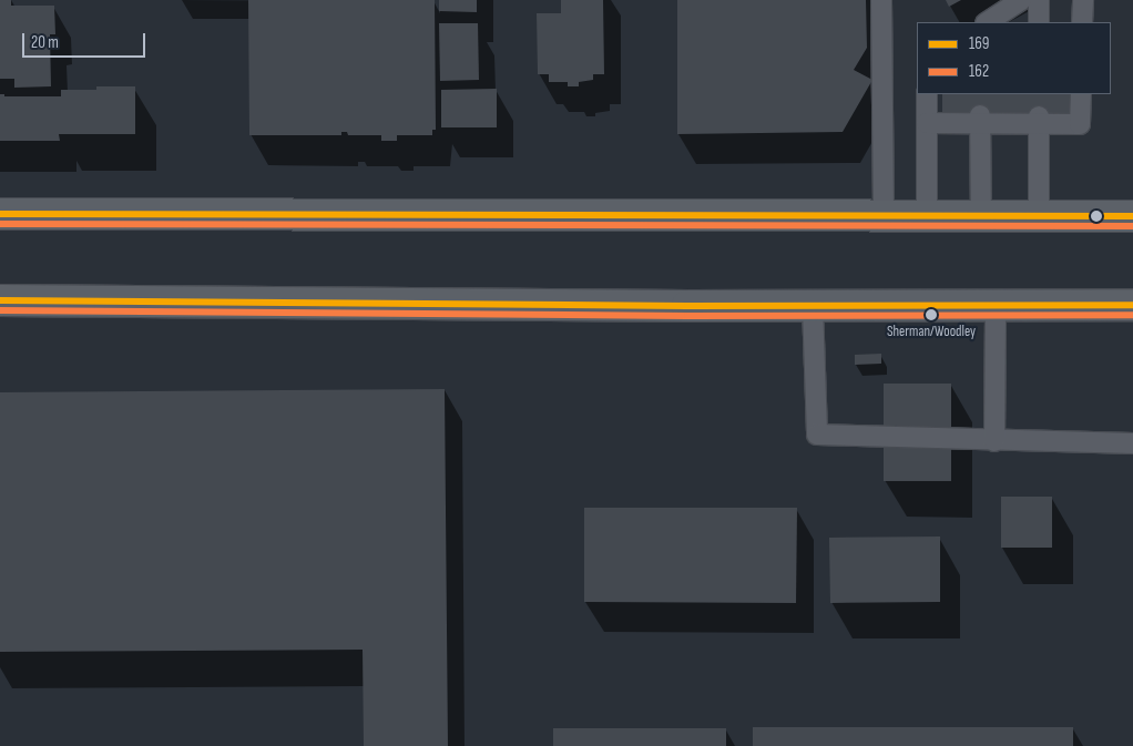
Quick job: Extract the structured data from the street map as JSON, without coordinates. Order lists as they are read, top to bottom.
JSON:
{
  "places": ["Sherman/Woodley"],
  "lines": ["transit line 169", "transit line 162"],
  "legend": ["169", "162"],
  "scale_bar": "20 m"
}
